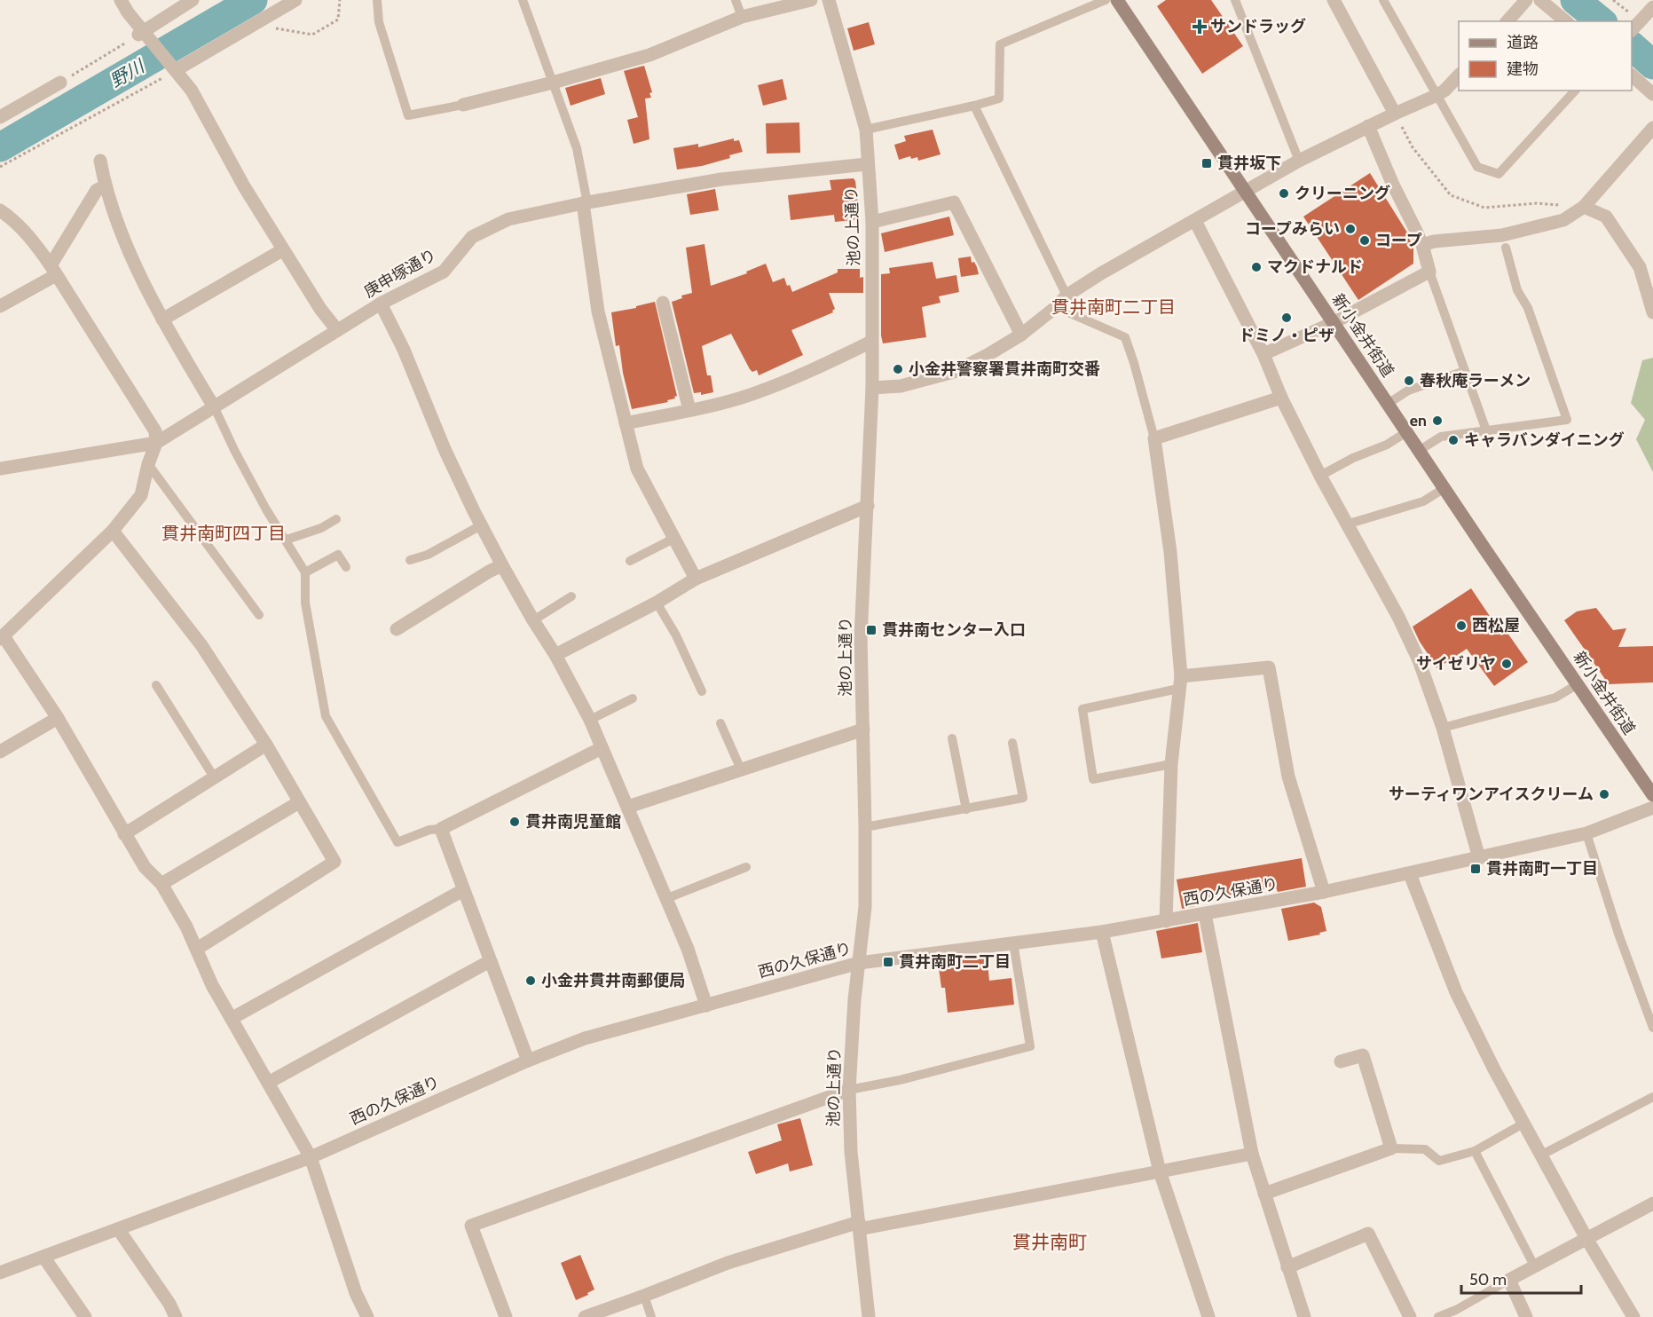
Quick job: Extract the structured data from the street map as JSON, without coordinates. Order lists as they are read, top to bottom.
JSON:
{
  "streets": {
    "main road": ["新小金井街道"],
    "street": ["池の上通り", "庚申塚通り", "西の久保通り"]
  },
  "crossings": [
    ["池の上通り", "庚申塚通り"],
    ["池の上通り", "西の久保通り"]
  ],
  "districts": ["貫井南町二丁目", "貫井南町四丁目", "貫井南町"],
  "water": ["野川"],
  "places": {
    "health": ["サンドラッグ"],
    "transit": [
      "貫井坂下",
      "貫井南センター入口",
      "貫井南町一丁目",
      "貫井南町二丁目"
    ],
    "other": [
      "クリーニング",
      "コープみらい",
      "コープ",
      "マクドナルド",
      "ドミノ・ピザ",
      "小金井警察署貫井南町交番",
      "春秋庵ラーメン",
      "en",
      "キャラバンダイニング",
      "西松屋",
      "サイゼリヤ",
      "サーティワンアイスクリーム",
      "貫井南児童館",
      "小金井貫井南郵便局"
    ]
  },
  "legend": ["道路", "建物"],
  "scale_bar": "50 m"
}
